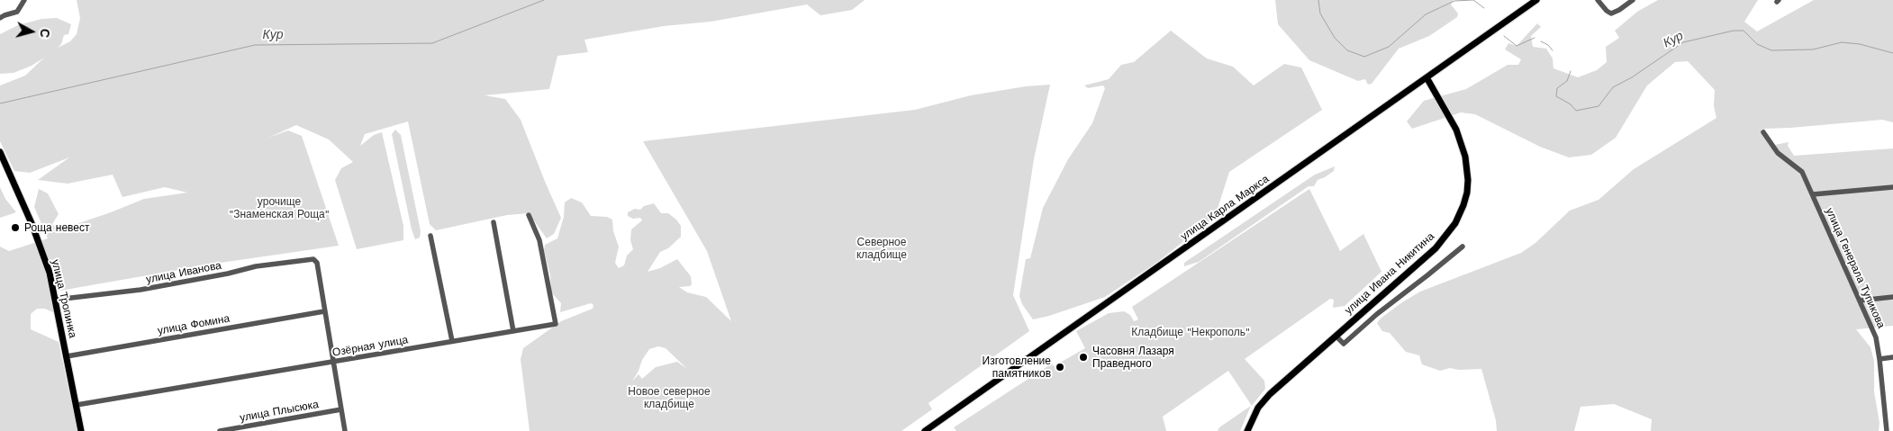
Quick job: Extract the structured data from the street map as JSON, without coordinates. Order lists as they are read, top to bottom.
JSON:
{
  "streets": {
    "main road": ["улица Карла Маркса", "улица Ивана Никитина", "улица Тропинка"],
    "street": [
      "улица Генерала Тупикова",
      "улица Иванова",
      "улица Фомина",
      "Озёрная улица",
      "улица Плысюка"
    ]
  },
  "crossings": [
    ["улица Карла Маркса", "улица Ивана Никитина"],
    ["улица Иванова", "улица Тропинка"],
    ["улица Иванова", "улица Фомина"],
    ["улица Тропинка", "улица Фомина"],
    ["улица Тропинка", "Озёрная улица"]
  ],
  "water": ["Кур"],
  "parks": [
    "урочище \"Знаменская Роща\"",
    "Северное кладбище",
    "Кладбище \"Некрополь\"",
    "Новое северное кладбище"
  ],
  "places": ["Роща невест", "Часовня Лазаря Праведного", "Изготовление памятников"],
  "north": "right"
}
